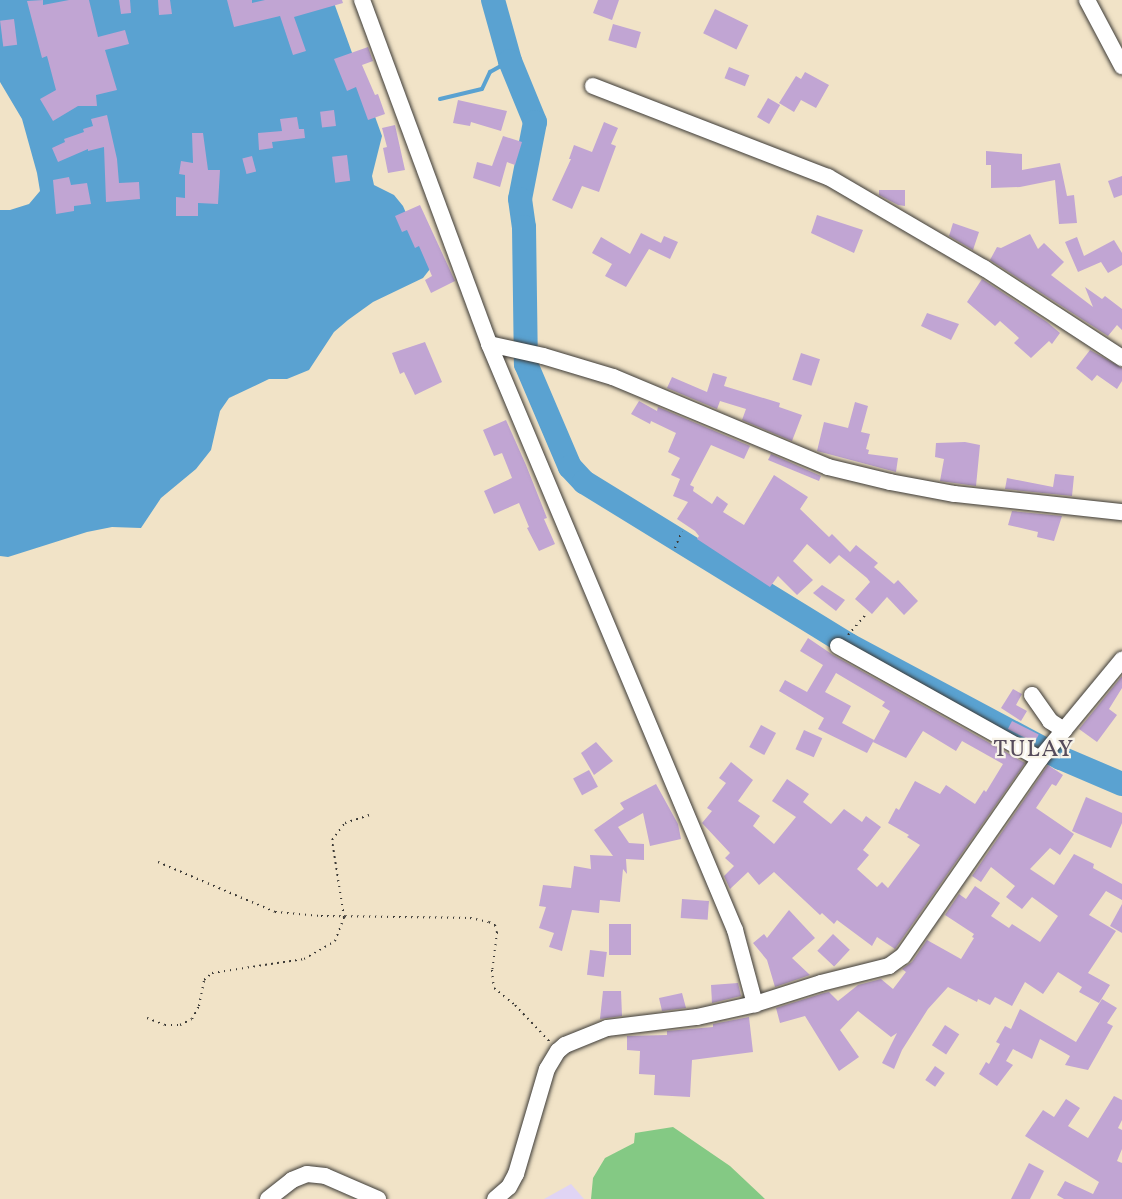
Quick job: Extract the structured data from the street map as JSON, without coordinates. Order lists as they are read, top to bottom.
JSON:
{
  "districts": ["TULAY"]
}
